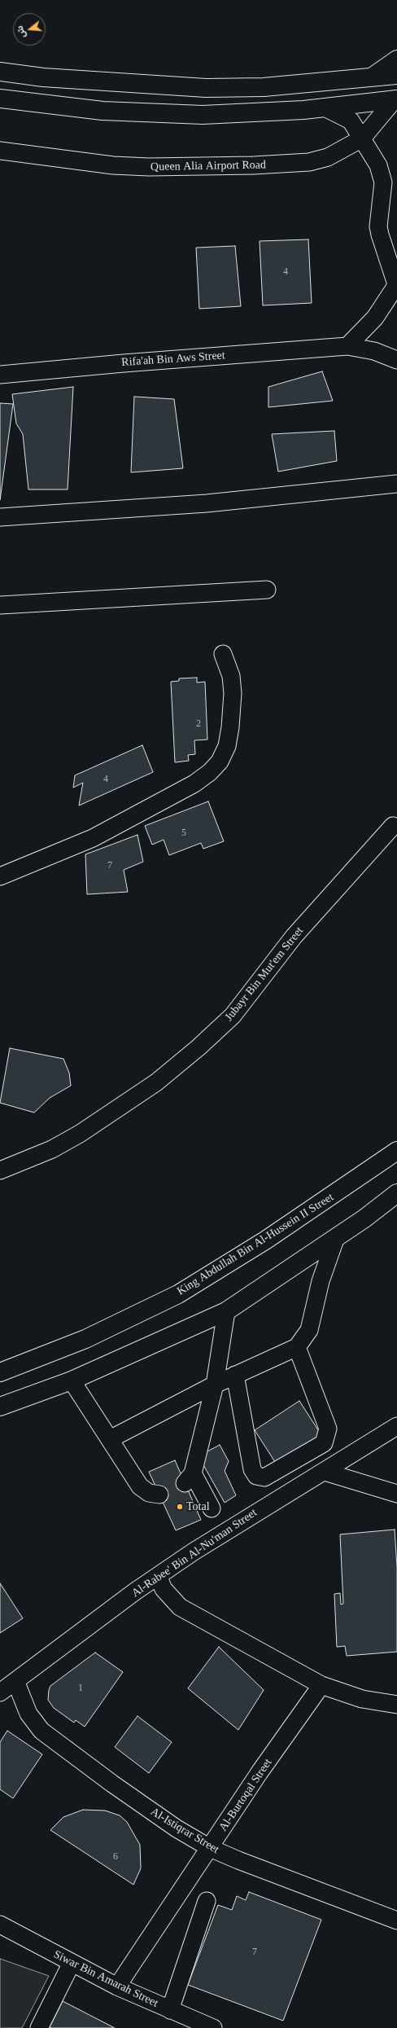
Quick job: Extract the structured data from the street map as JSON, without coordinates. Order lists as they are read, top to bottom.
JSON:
{
  "streets": {
    "highway": ["Queen Alia Airport Road", "King Abdullah Bin Al-Hussein II Street"],
    "street": [
      "Rifa'ah Bin Aws Street",
      "Jubayr Bin Mut'em Street",
      "Al-Rabee' Bin Al-Nu'man Street",
      "Al-Burtoqal Street",
      "Al-Istiqrar Street",
      "Siwar Bin Amarah Street"
    ]
  },
  "crossings": [
    ["Al-Rabee' Bin Al-Nu'man Street", "Al-Istiqrar Street"],
    ["Al-Burtoqal Street", "Al-Istiqrar Street"],
    ["Al-Burtoqal Street", "Siwar Bin Amarah Street"]
  ],
  "places": ["Total"],
  "house_numbers": [
    "4",
    "2",
    "4",
    "5",
    "7",
    "1",
    "6",
    "7"
  ],
  "north": "left"
}
